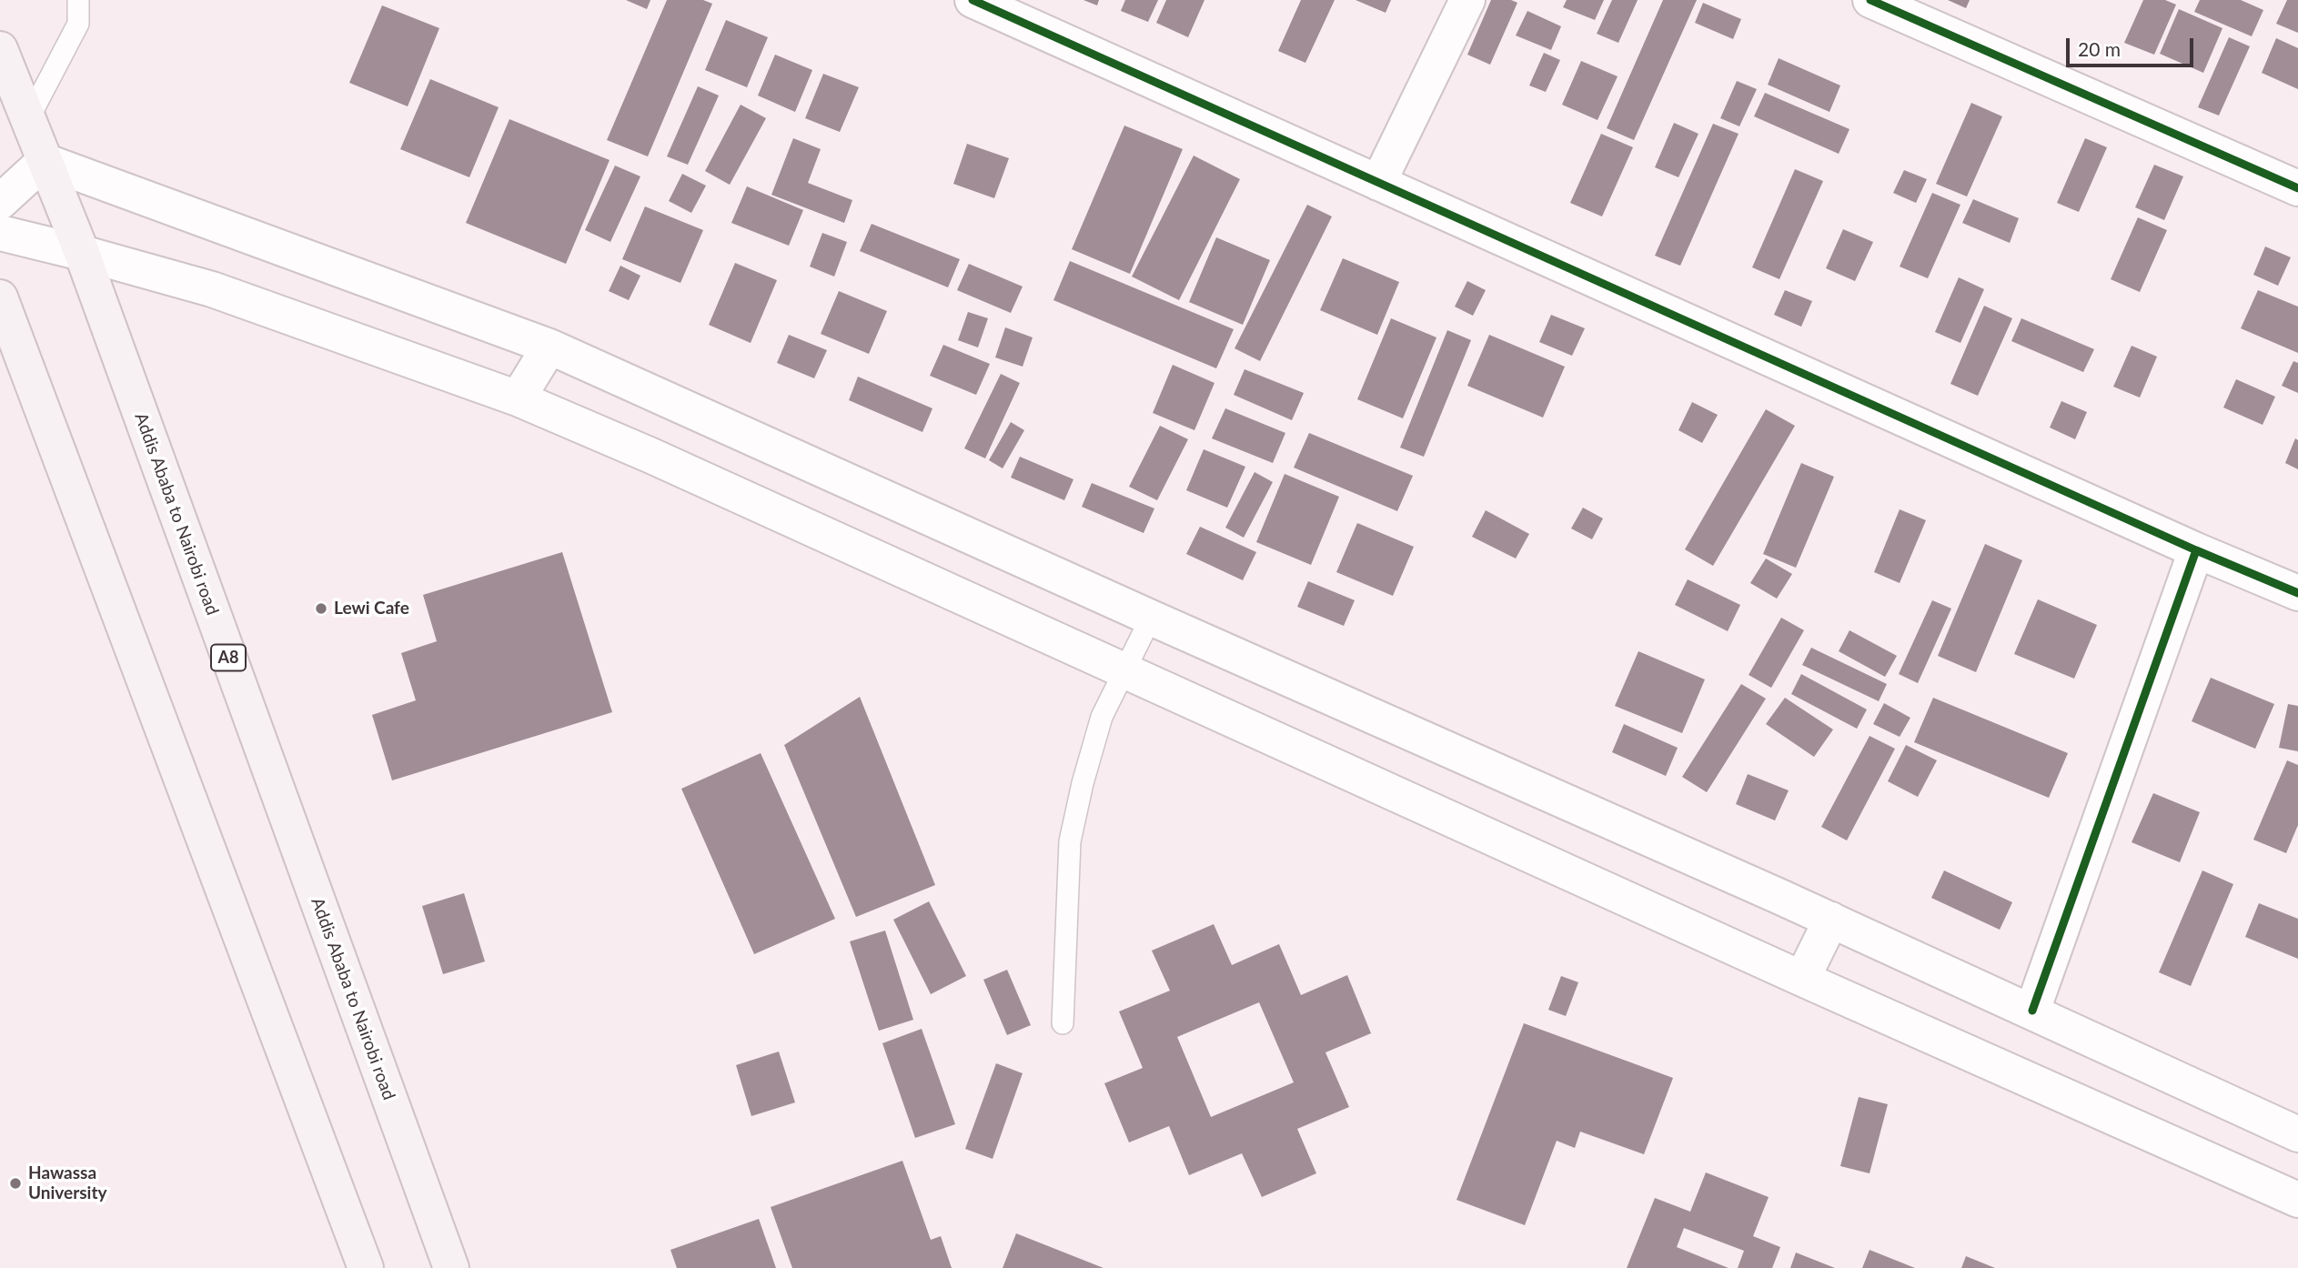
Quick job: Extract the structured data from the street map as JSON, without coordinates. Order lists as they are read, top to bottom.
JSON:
{
  "streets": {
    "highway": ["Addis Ababa to Nairobi road", "A8"]
  },
  "places": ["Lewi Cafe", "Hawassa University"],
  "scale_bar": "20 m"
}
